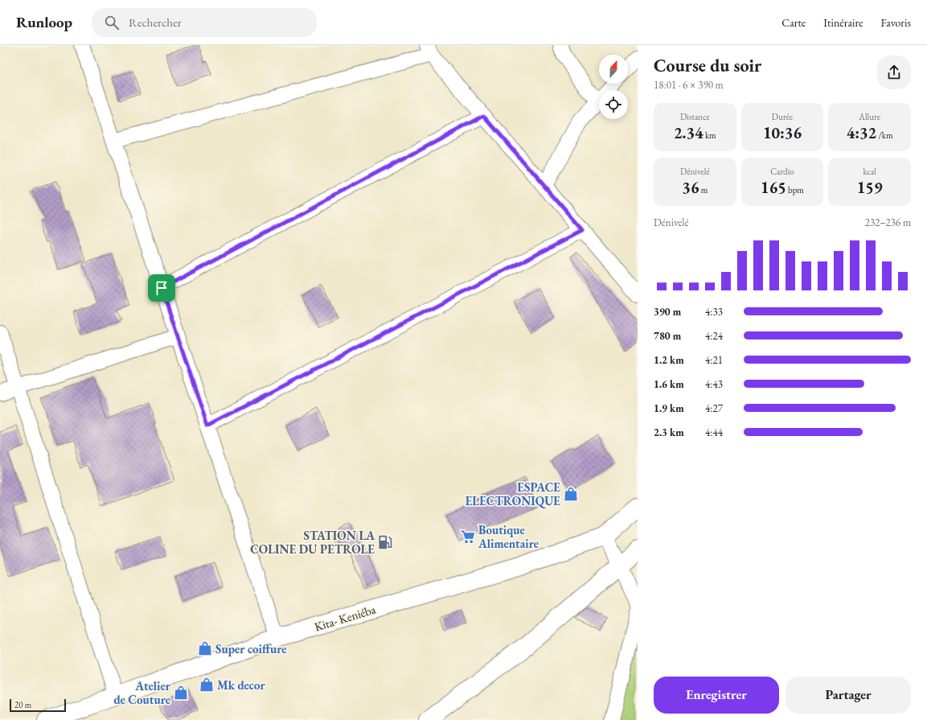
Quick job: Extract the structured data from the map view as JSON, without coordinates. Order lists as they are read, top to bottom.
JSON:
{
  "streets": {
    "main road": ["Kita- Keniéba"]
  },
  "places": {
    "shop": [
      "ESPACE ELECTRONIQUE",
      "Super coiffure",
      "Mk decor",
      "Atelier de Couture"
    ],
    "supermarket": ["Boutique Alimentaire"],
    "fuel station": ["STATION LA COLINE DU PETROLE"]
  },
  "scale_bar": "20 m",
  "north": "top",
  "page": {
    "header": "Runloop",
    "search": "Rechercher",
    "nav": ["Carte", "Itinéraire", "Favoris"],
    "heading": ["Course du soir", "18:01 · 6 × 390 m"],
    "stats": [
      ["Distance", "2.34 km"],
      ["Durée", "10:36"],
      ["Allure", "4:32 /km"],
      ["Dénivelé", "36 m"],
      ["Cardio", "165 bpm"],
      ["kcal", "159"]
    ],
    "chart": ["Dénivelé", "232–236 m"],
    "list": [
      {
        "name": "390 m",
        "note": "4:33"
      },
      {
        "name": "780 m",
        "note": "4:24"
      },
      {
        "name": "1.2 km",
        "note": "4:21"
      },
      {
        "name": "1.6 km",
        "note": "4:43"
      },
      {
        "name": "1.9 km",
        "note": "4:27"
      },
      {
        "name": "2.3 km",
        "note": "4:44"
      }
    ],
    "buttons": ["Enregistrer", "Partager"],
    "scale": "20 m"
  }
}
